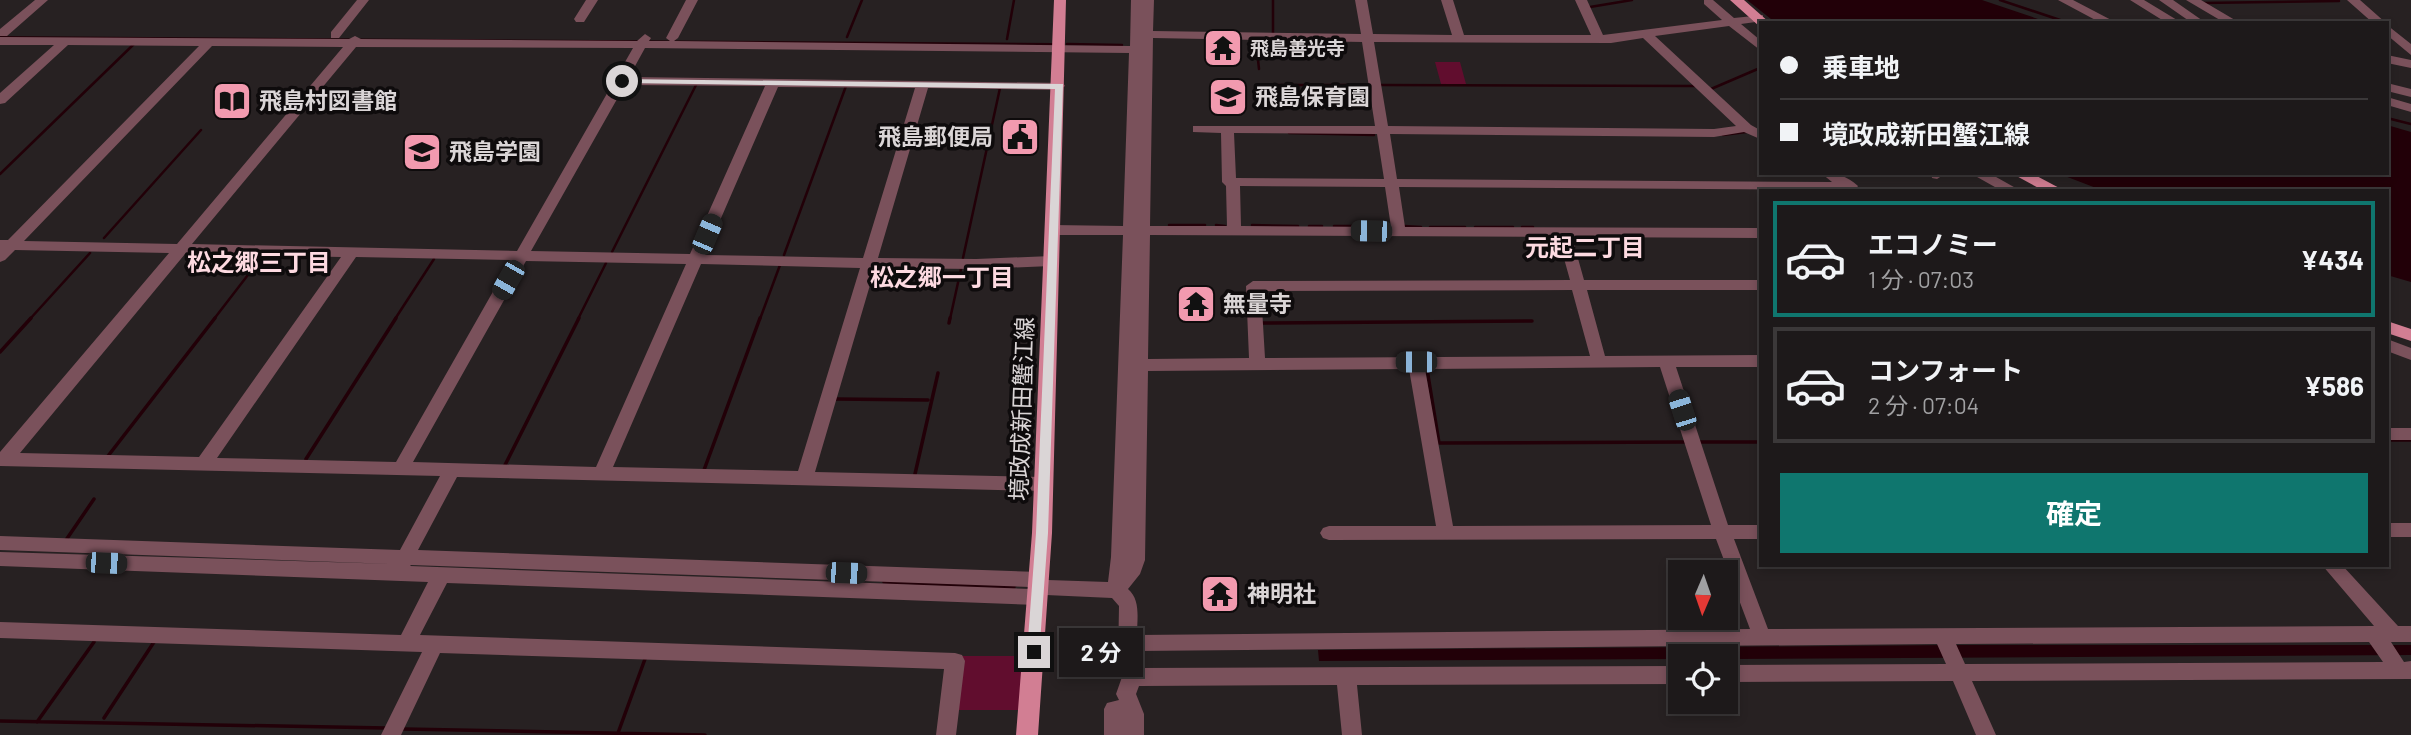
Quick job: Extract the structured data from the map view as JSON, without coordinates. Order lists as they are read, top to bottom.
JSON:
{
  "streets": {
    "main road": ["境政成新田蟹江線"]
  },
  "districts": ["元起二丁目", "松之郷三丁目", "松之郷一丁目"],
  "places": {
    "temple": ["飛島善光寺", "無量寺", "神明社"],
    "school or university": ["飛島保育園", "飛島学園"],
    "library": ["飛島村図書館"],
    "public building": ["飛島郵便局"]
  },
  "north": "bottom",
  "page": {
    "banner": ["乗車地", "境政成新田蟹江線"],
    "list": [
      {
        "name": "エコノミー",
        "note": "1 分 · 07:03",
        "value": "¥434"
      },
      {
        "name": "コンフォート",
        "note": "2 分 · 07:04",
        "value": "¥586"
      }
    ],
    "buttons": "確定",
    "bubble": "2 分"
  }
}
